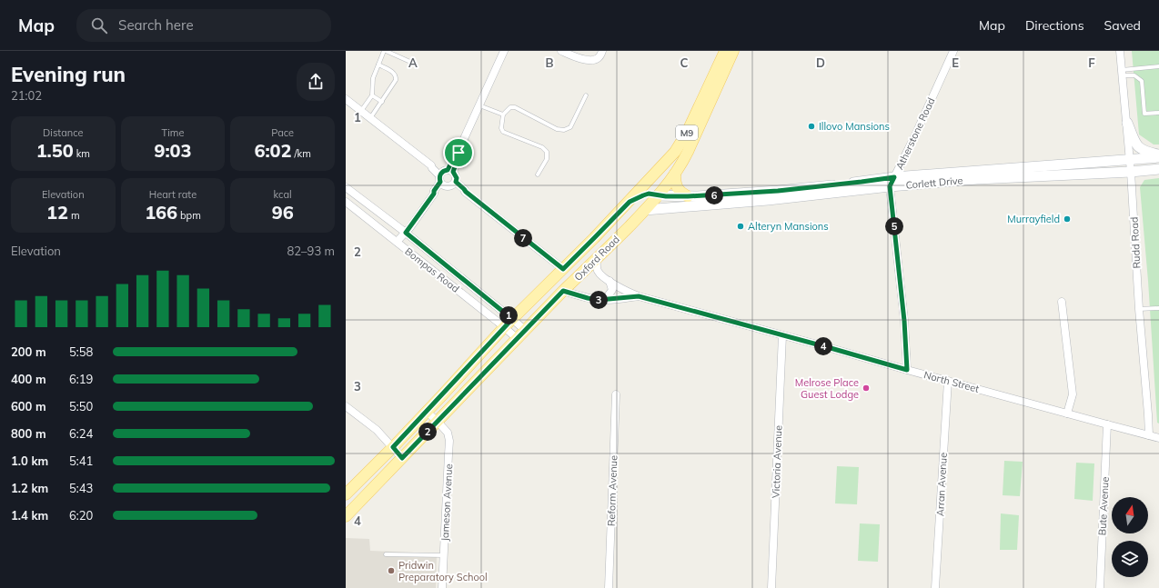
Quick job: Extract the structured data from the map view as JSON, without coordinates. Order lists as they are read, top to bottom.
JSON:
{
  "streets": {
    "main road": ["M9", "Corlett Drive", "Oxford Road"],
    "street": [
      "Atherstone Road",
      "Rudd Road",
      "Bompas Road",
      "North Street",
      "Victoria Avenue",
      "Arran Avenue",
      "Reform Avenue",
      "Jameson Avenue",
      "Bute Avenue"
    ]
  },
  "crossings": [
    ["Atherstone Road", "Corlett Drive"],
    ["Corlett Drive", "Rudd Road"],
    ["Corlett Drive", "Oxford Road"],
    ["Rudd Road", "North Street"],
    ["Oxford Road", "Bompas Road"],
    ["Oxford Road", "North Street"],
    ["Oxford Road", "Jameson Avenue"],
    ["North Street", "Victoria Avenue"],
    ["North Street", "Arran Avenue"],
    ["North Street", "Bute Avenue"]
  ],
  "places": [
    "Illovo Mansions",
    "Murrayfield",
    "Alteryn Mansions",
    "Melrose Place Guest Lodge",
    "Pridwin Preparatory School"
  ],
  "north": "top",
  "page": {
    "header": "Map",
    "search": "Search here",
    "nav": ["Map", "Directions", "Saved"],
    "heading": ["Evening run", "21:02"],
    "stats": [
      ["Distance", "1.50 km"],
      ["Time", "9:03"],
      ["Pace", "6:02 /km"],
      ["Elevation", "12 m"],
      ["Heart rate", "166 bpm"],
      ["kcal", "96"]
    ],
    "pins": [
      "6",
      "5",
      "7",
      "3",
      "1",
      "4",
      "2"
    ],
    "chart": ["Elevation", "82–93 m"],
    "list": [
      {
        "name": "200 m",
        "note": "5:58"
      },
      {
        "name": "400 m",
        "note": "6:19"
      },
      {
        "name": "600 m",
        "note": "5:50"
      },
      {
        "name": "800 m",
        "note": "6:24"
      },
      {
        "name": "1.0 km",
        "note": "5:41"
      },
      {
        "name": "1.2 km",
        "note": "5:43"
      },
      {
        "name": "1.4 km",
        "note": "6:20"
      }
    ]
  },
  "grid": {
    "columns": [
      "A",
      "B",
      "C",
      "D",
      "E",
      "F"
    ],
    "rows": [
      "1",
      "2",
      "3",
      "4"
    ]
  }
}
